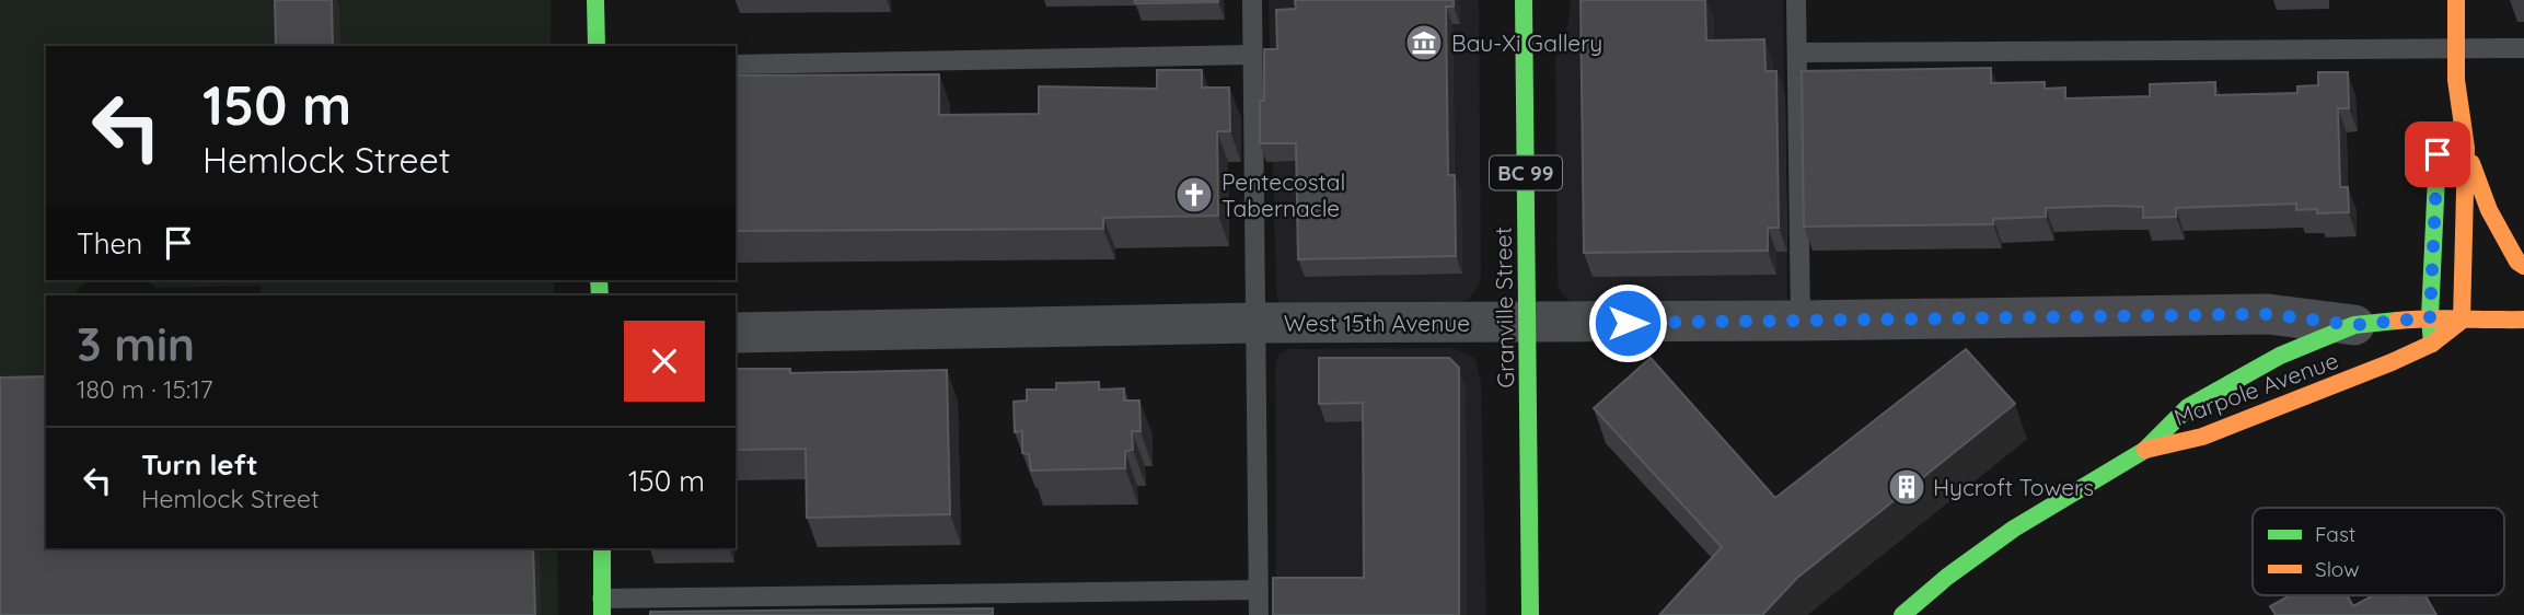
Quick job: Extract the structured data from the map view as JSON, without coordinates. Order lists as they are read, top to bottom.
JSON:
{
  "streets": {
    "main road": [
      "BC 99",
      "Granville Street",
      "West 15th Avenue",
      "Marpole Avenue"
    ]
  },
  "crossings": [
    ["Granville Street", "West 15th Avenue"],
    ["West 15th Avenue", "Marpole Avenue"]
  ],
  "places": {
    "museum": ["Bau-Xi Gallery"],
    "church": ["Pentecostal Tabernacle"],
    "building": ["Hycroft Towers"]
  },
  "legend": ["Fast", "Slow"],
  "page": {
    "turn": ["150 m", "Hemlock Street"],
    "then": "Then",
    "heading": ["3 min", "180 m · 15:17"],
    "list": [
      {
        "name": "Turn left",
        "note": "Hemlock Street",
        "value": "150 m"
      }
    ]
  }
}
